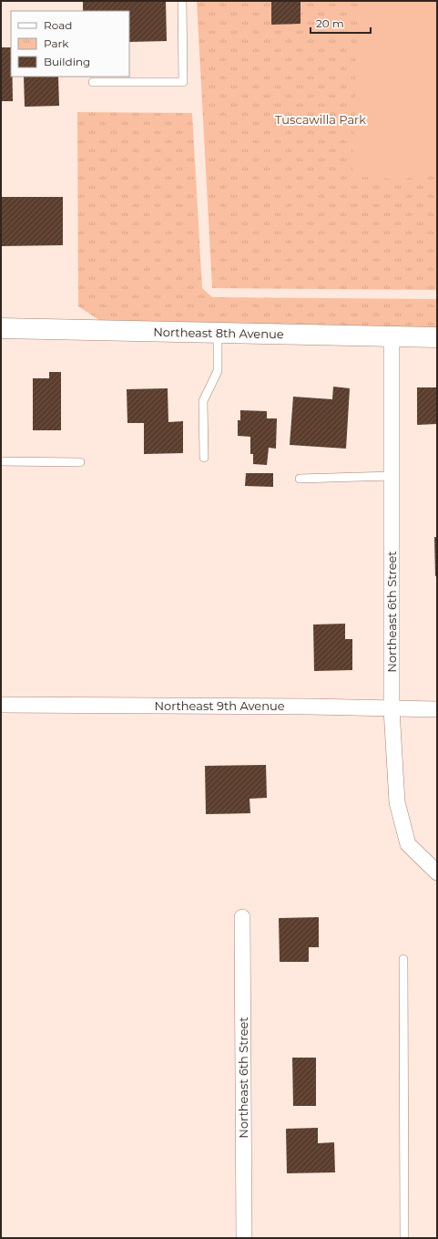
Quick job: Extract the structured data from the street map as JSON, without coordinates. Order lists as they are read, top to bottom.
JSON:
{
  "streets": {
    "main road": ["Northeast 8th Avenue"],
    "street": ["Northeast 6th Street", "Northeast 9th Avenue"]
  },
  "crossings": [
    ["Northeast 8th Avenue", "Northeast 6th Street"],
    ["Northeast 6th Street", "Northeast 9th Avenue"]
  ],
  "parks": ["Tuscawilla Park"],
  "legend": ["Road", "Park", "Building"],
  "scale_bar": "20 m"
}
